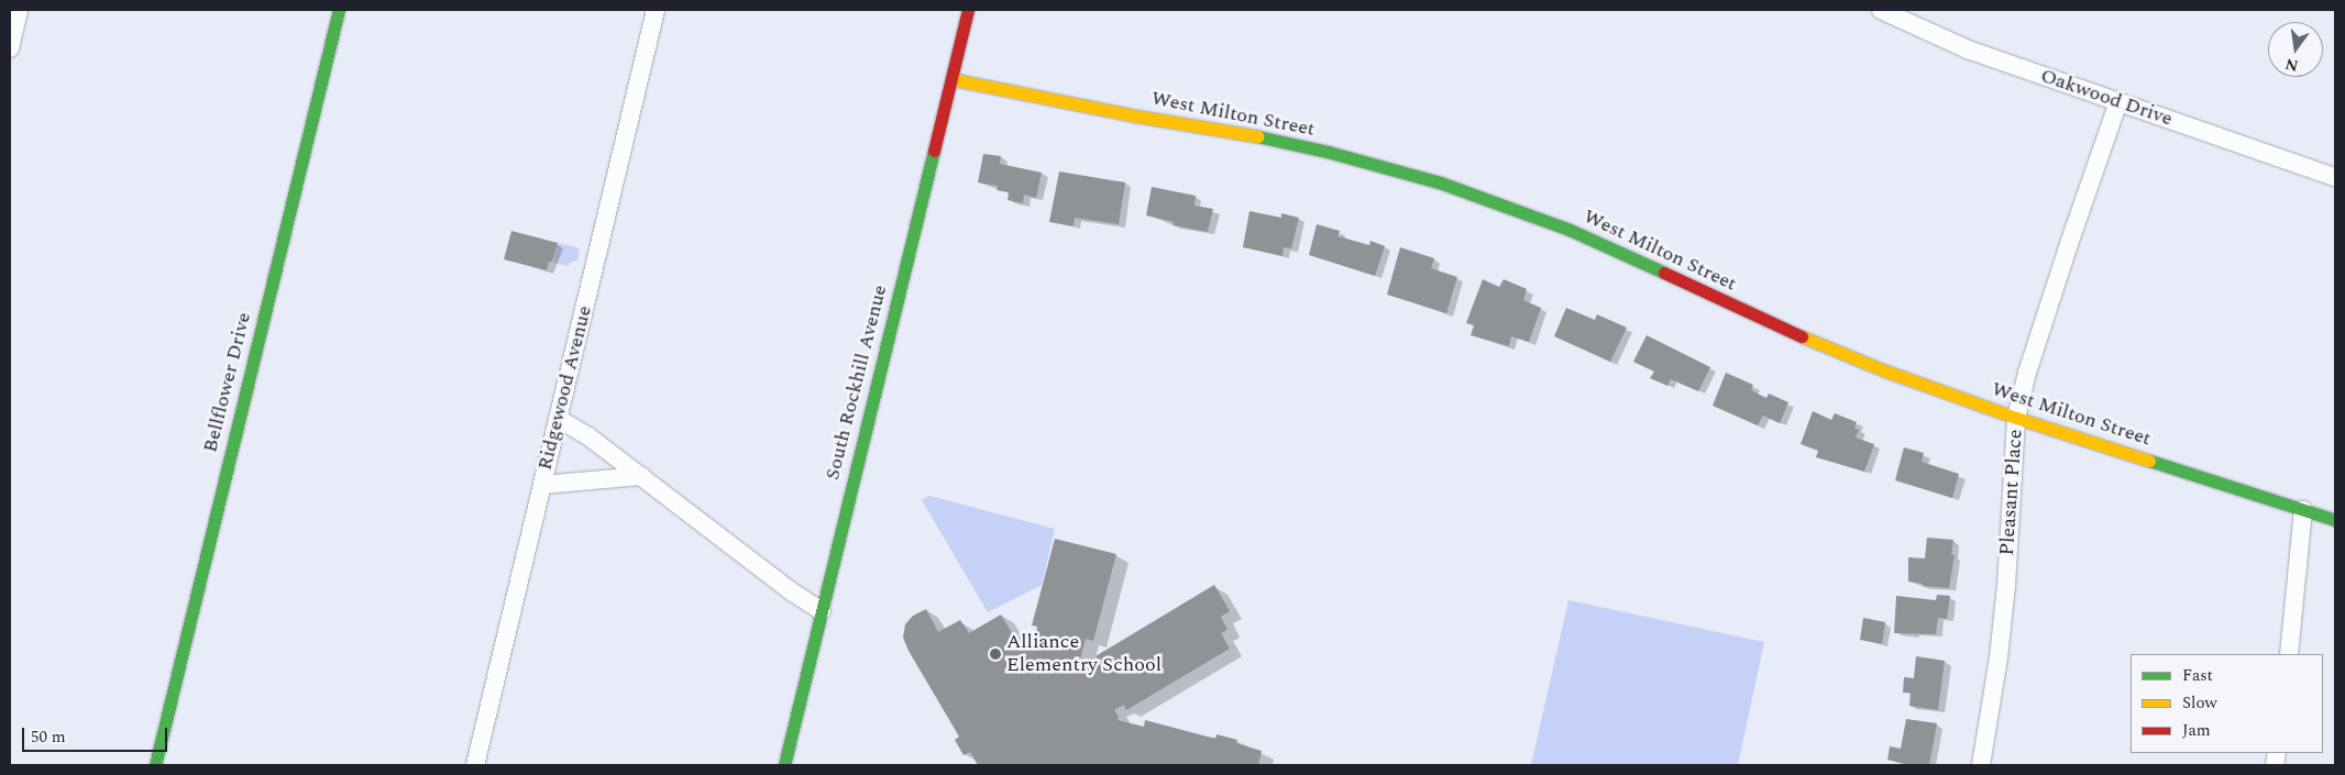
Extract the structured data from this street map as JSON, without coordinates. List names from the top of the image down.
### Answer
{
  "streets": {
    "street": [
      "Oakwood Drive",
      "West Milton Street",
      "Bellflower Drive",
      "South Rockhill Avenue",
      "Ridgewood Avenue",
      "Pleasant Place"
    ]
  },
  "crossings": [
    ["Oakwood Drive", "Pleasant Place"],
    ["West Milton Street", "South Rockhill Avenue"],
    ["West Milton Street", "Pleasant Place"]
  ],
  "places": ["Alliance Elementry School"],
  "legend": ["Fast", "Slow", "Jam"],
  "scale_bar": "50 m",
  "north": "bottom"
}
